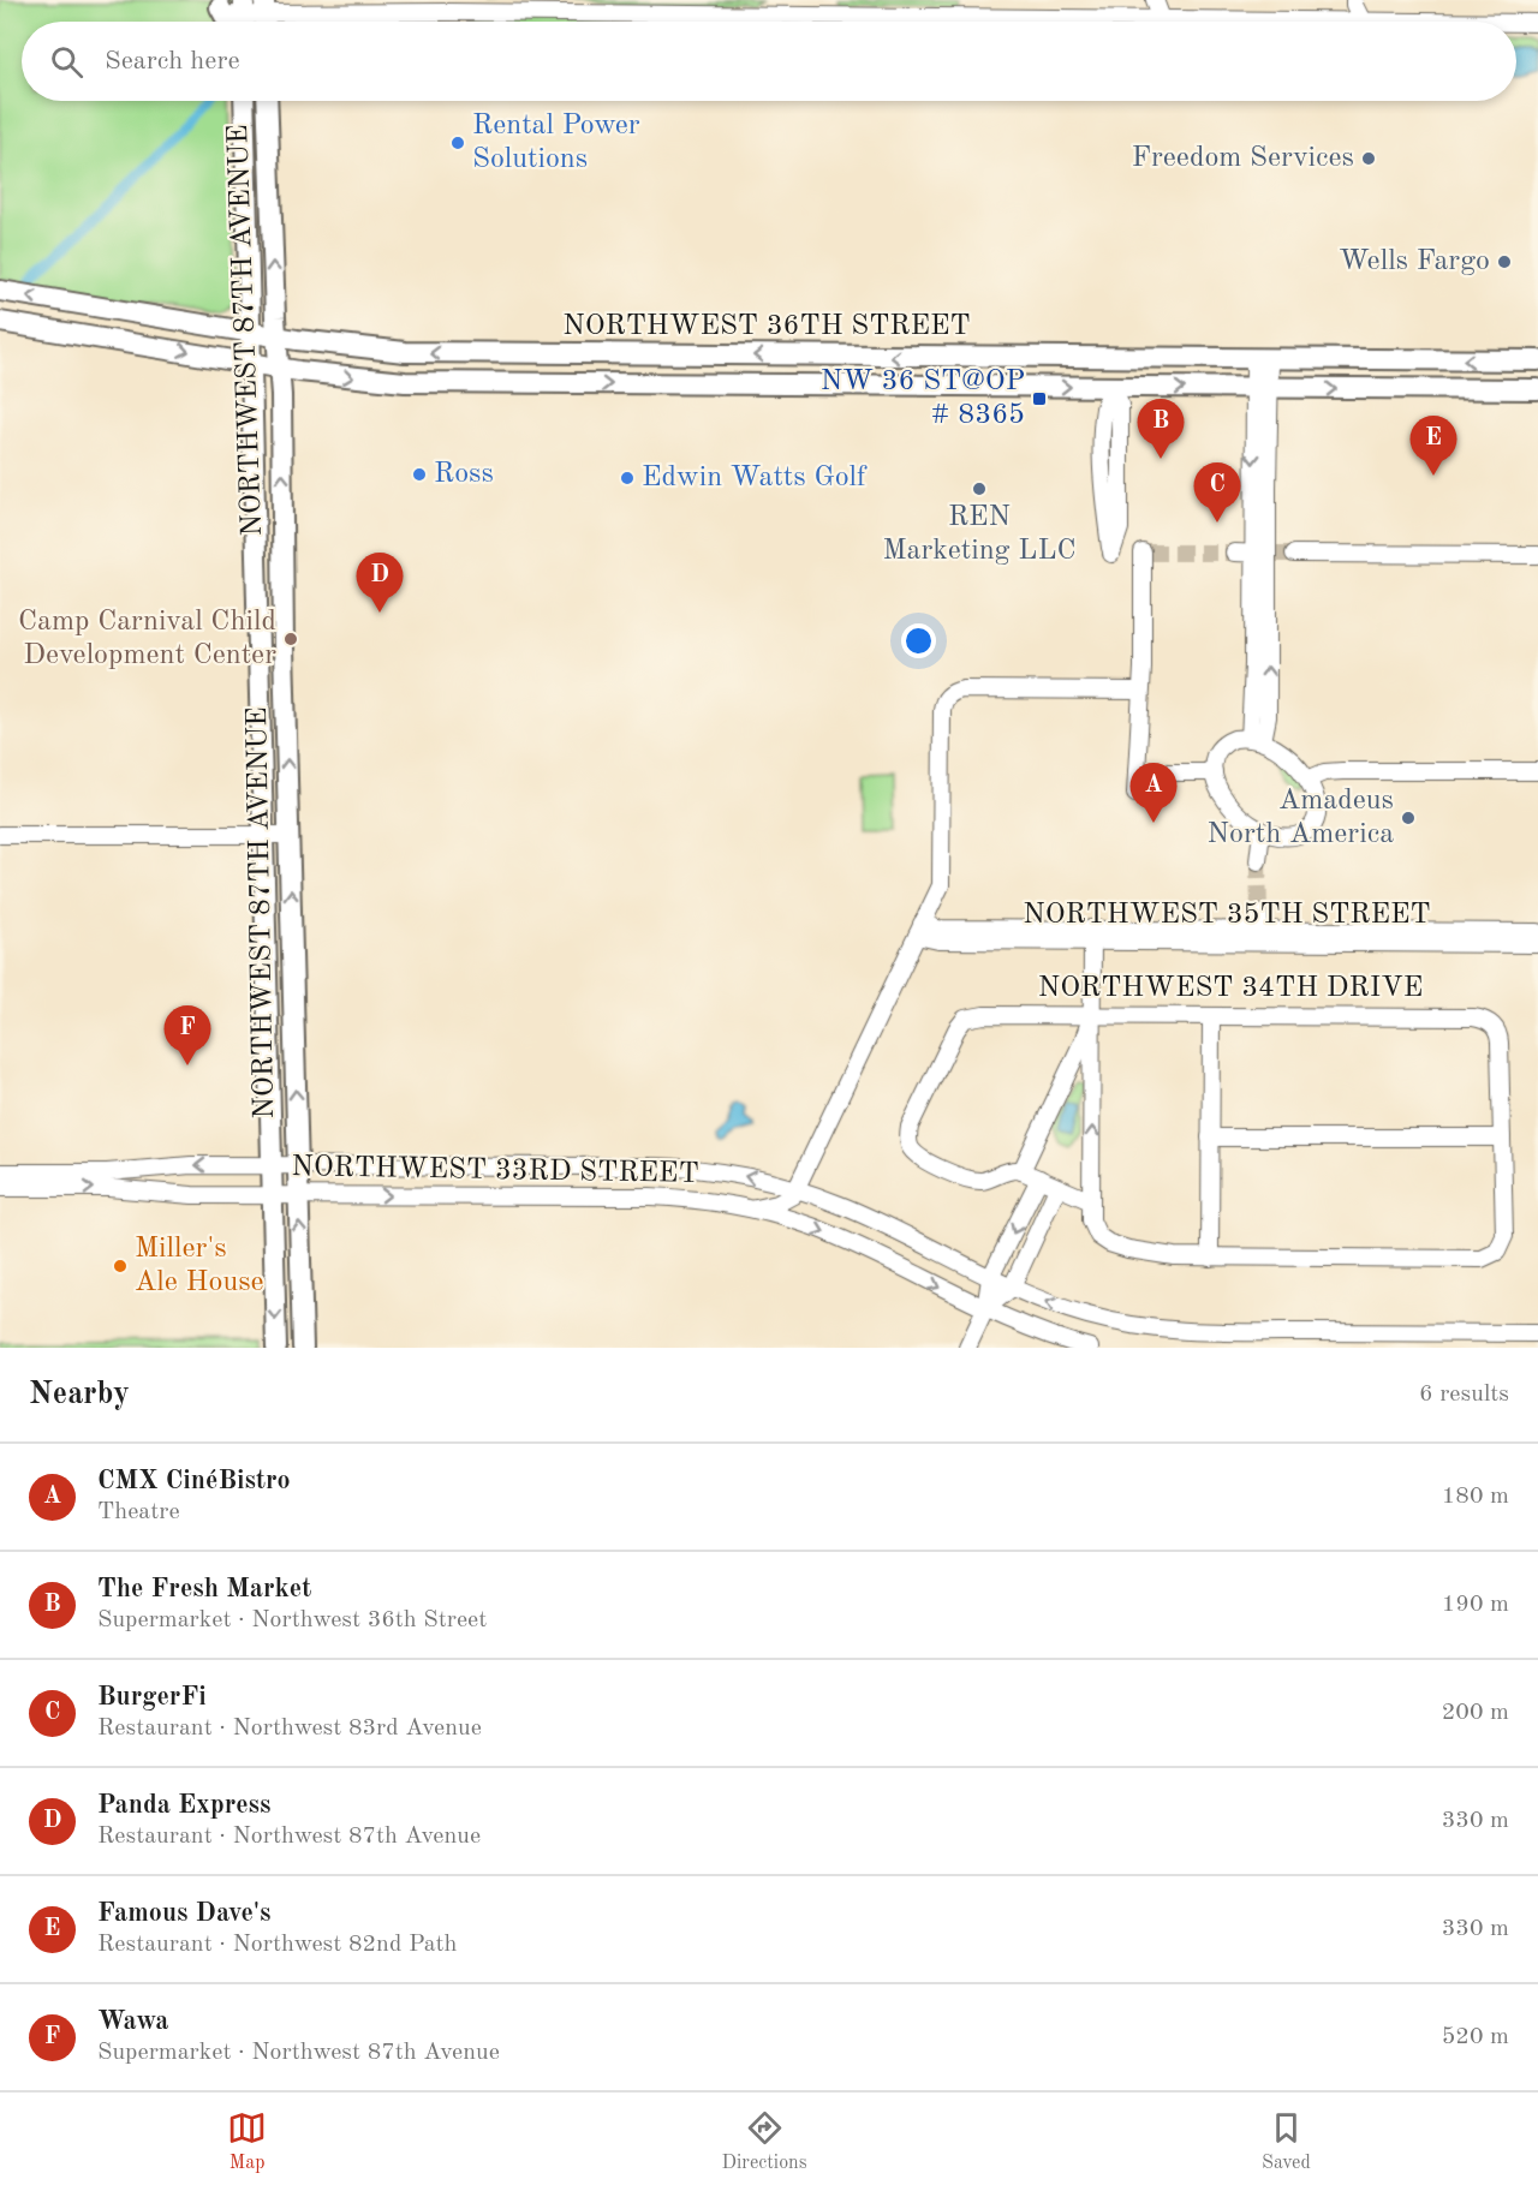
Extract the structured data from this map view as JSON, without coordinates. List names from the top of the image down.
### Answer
{
  "streets": {
    "main road": ["NORTHWEST 36TH STREET", "NORTHWEST 87TH AVENUE"],
    "street": ["NORTHWEST 35TH STREET", "NORTHWEST 34TH DRIVE", "NORTHWEST 33RD STREET"]
  },
  "crossings": [
    ["NORTHWEST 36TH STREET", "NORTHWEST 87TH AVENUE"],
    ["NORTHWEST 87TH AVENUE", "NORTHWEST 33RD STREET"]
  ],
  "places": {
    "other": [
      "Rental Power Solutions",
      "Freedom Services",
      "Wells Fargo",
      "Ross",
      "Edwin Watts Golf",
      "REN Marketing LLC",
      "Camp Carnival Child Development Center",
      "Amadeus North America",
      "Miller's Ale House"
    ],
    "transit": ["NW 36 ST@OP # 8365"]
  },
  "page": {
    "search": "Search here",
    "pins": [
      "B",
      "E",
      "C",
      "D",
      "A",
      "F"
    ],
    "heading": ["Nearby", "6 results"],
    "list": [
      {
        "mark": "A",
        "name": "CMX CinéBistro",
        "note": "Theatre",
        "value": "180 m"
      },
      {
        "mark": "B",
        "name": "The Fresh Market",
        "note": "Supermarket · Northwest 36th Street",
        "value": "190 m"
      },
      {
        "mark": "C",
        "name": "BurgerFi",
        "note": "Restaurant · Northwest 83rd Avenue",
        "value": "200 m"
      },
      {
        "mark": "D",
        "name": "Panda Express",
        "note": "Restaurant · Northwest 87th Avenue",
        "value": "330 m"
      },
      {
        "mark": "E",
        "name": "Famous Dave's",
        "note": "Restaurant · Northwest 82nd Path",
        "value": "330 m"
      },
      {
        "mark": "F",
        "name": "Wawa",
        "note": "Supermarket · Northwest 87th Avenue",
        "value": "520 m"
      }
    ],
    "nav": ["Map", "Directions", "Saved"]
  }
}
